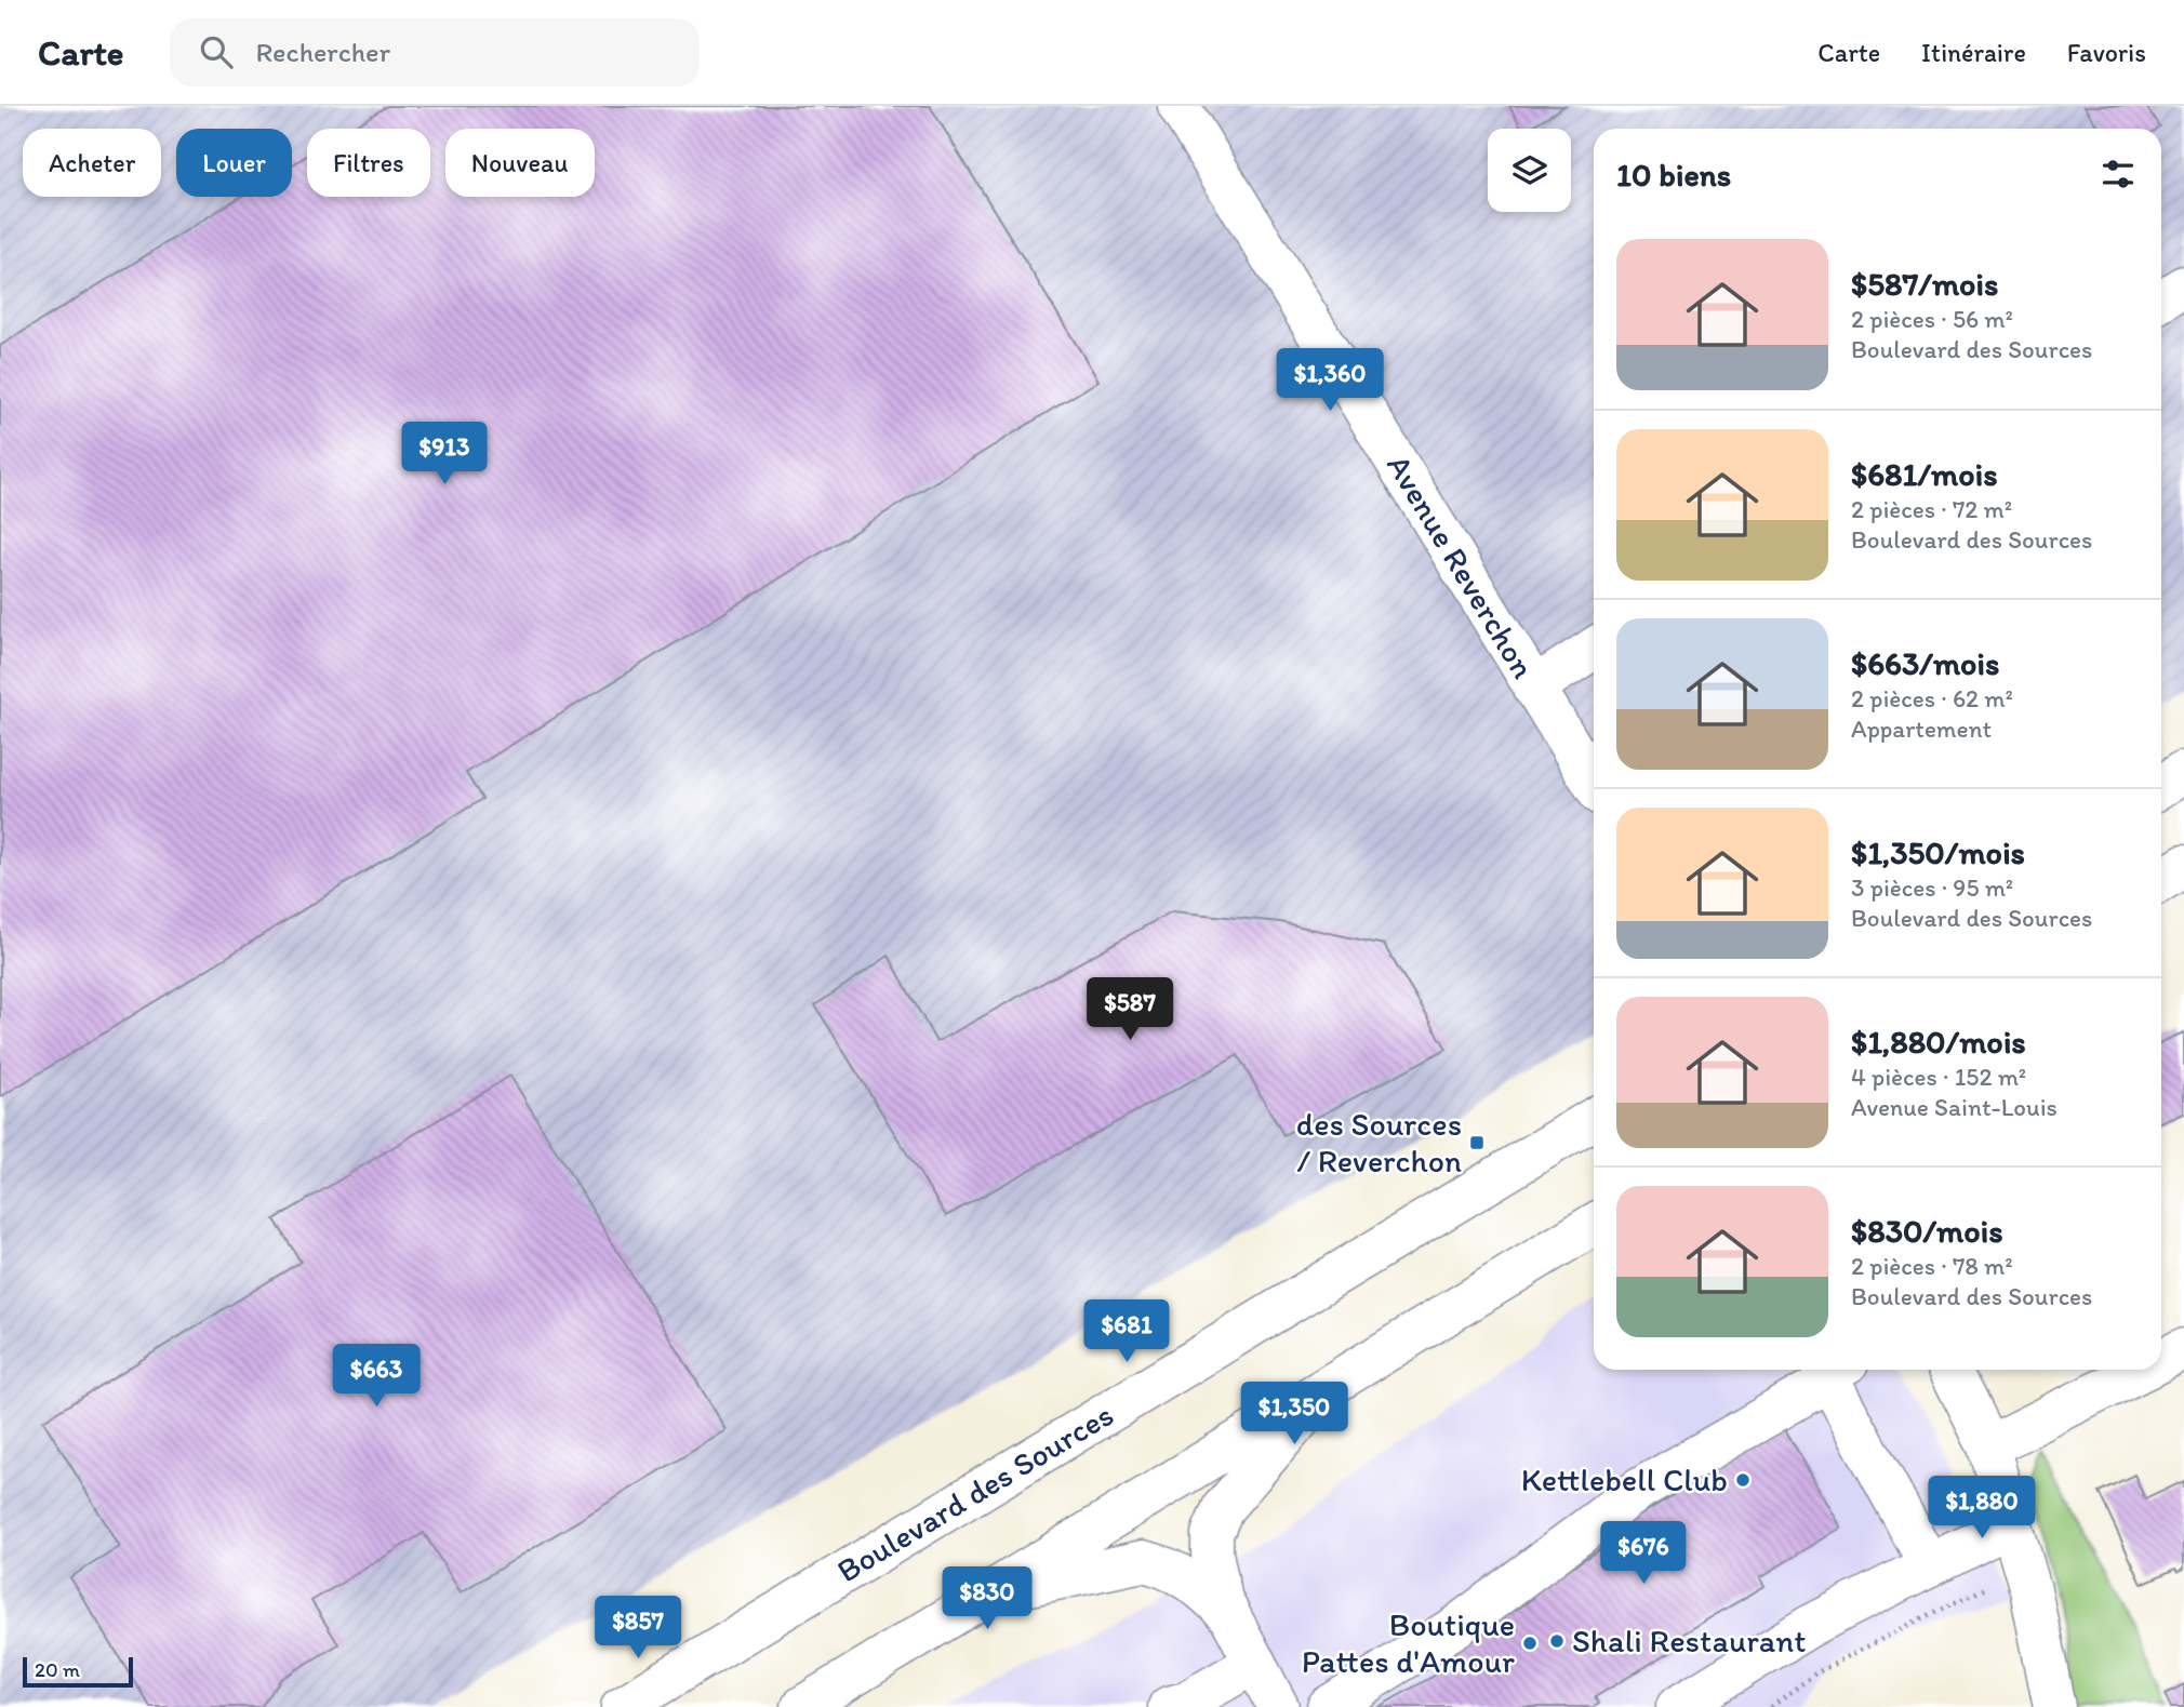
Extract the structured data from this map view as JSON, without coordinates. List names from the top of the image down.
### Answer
{
  "streets": {
    "main road": ["Avenue Reverchon", "Boulevard des Sources"]
  },
  "places": {
    "transit": ["des Sources / Reverchon"],
    "other": ["Kettlebell Club", "Shali Restaurant", "Boutique Pattes d'Amour"]
  },
  "scale_bar": "20 m",
  "page": {
    "header": "Carte",
    "search": "Rechercher",
    "nav": ["Carte", "Itinéraire", "Favoris"],
    "chip": [
      "Acheter",
      "Louer",
      "Filtres",
      "Nouveau"
    ],
    "heading": "10 biens",
    "list": [
      {
        "name": "$587/mois",
        "note": "2 pièces · 56 m² · Boulevard des Sources"
      },
      {
        "name": "$681/mois",
        "note": "2 pièces · 72 m² · Boulevard des Sources"
      },
      {
        "name": "$663/mois",
        "note": "2 pièces · 62 m² · Appartement"
      },
      {
        "name": "$1,350/mois",
        "note": "3 pièces · 95 m² · Boulevard des Sources"
      },
      {
        "name": "$1,880/mois",
        "note": "4 pièces · 152 m² · Avenue Saint-Louis"
      },
      {
        "name": "$830/mois",
        "note": "2 pièces · 78 m² · Boulevard des Sources"
      }
    ],
    "price": [
      "$1,360",
      "$913",
      "$587",
      "$681",
      "$663",
      "$1,350",
      "$1,880",
      "$676",
      "$830",
      "$857"
    ],
    "scale": "20 m"
  }
}
